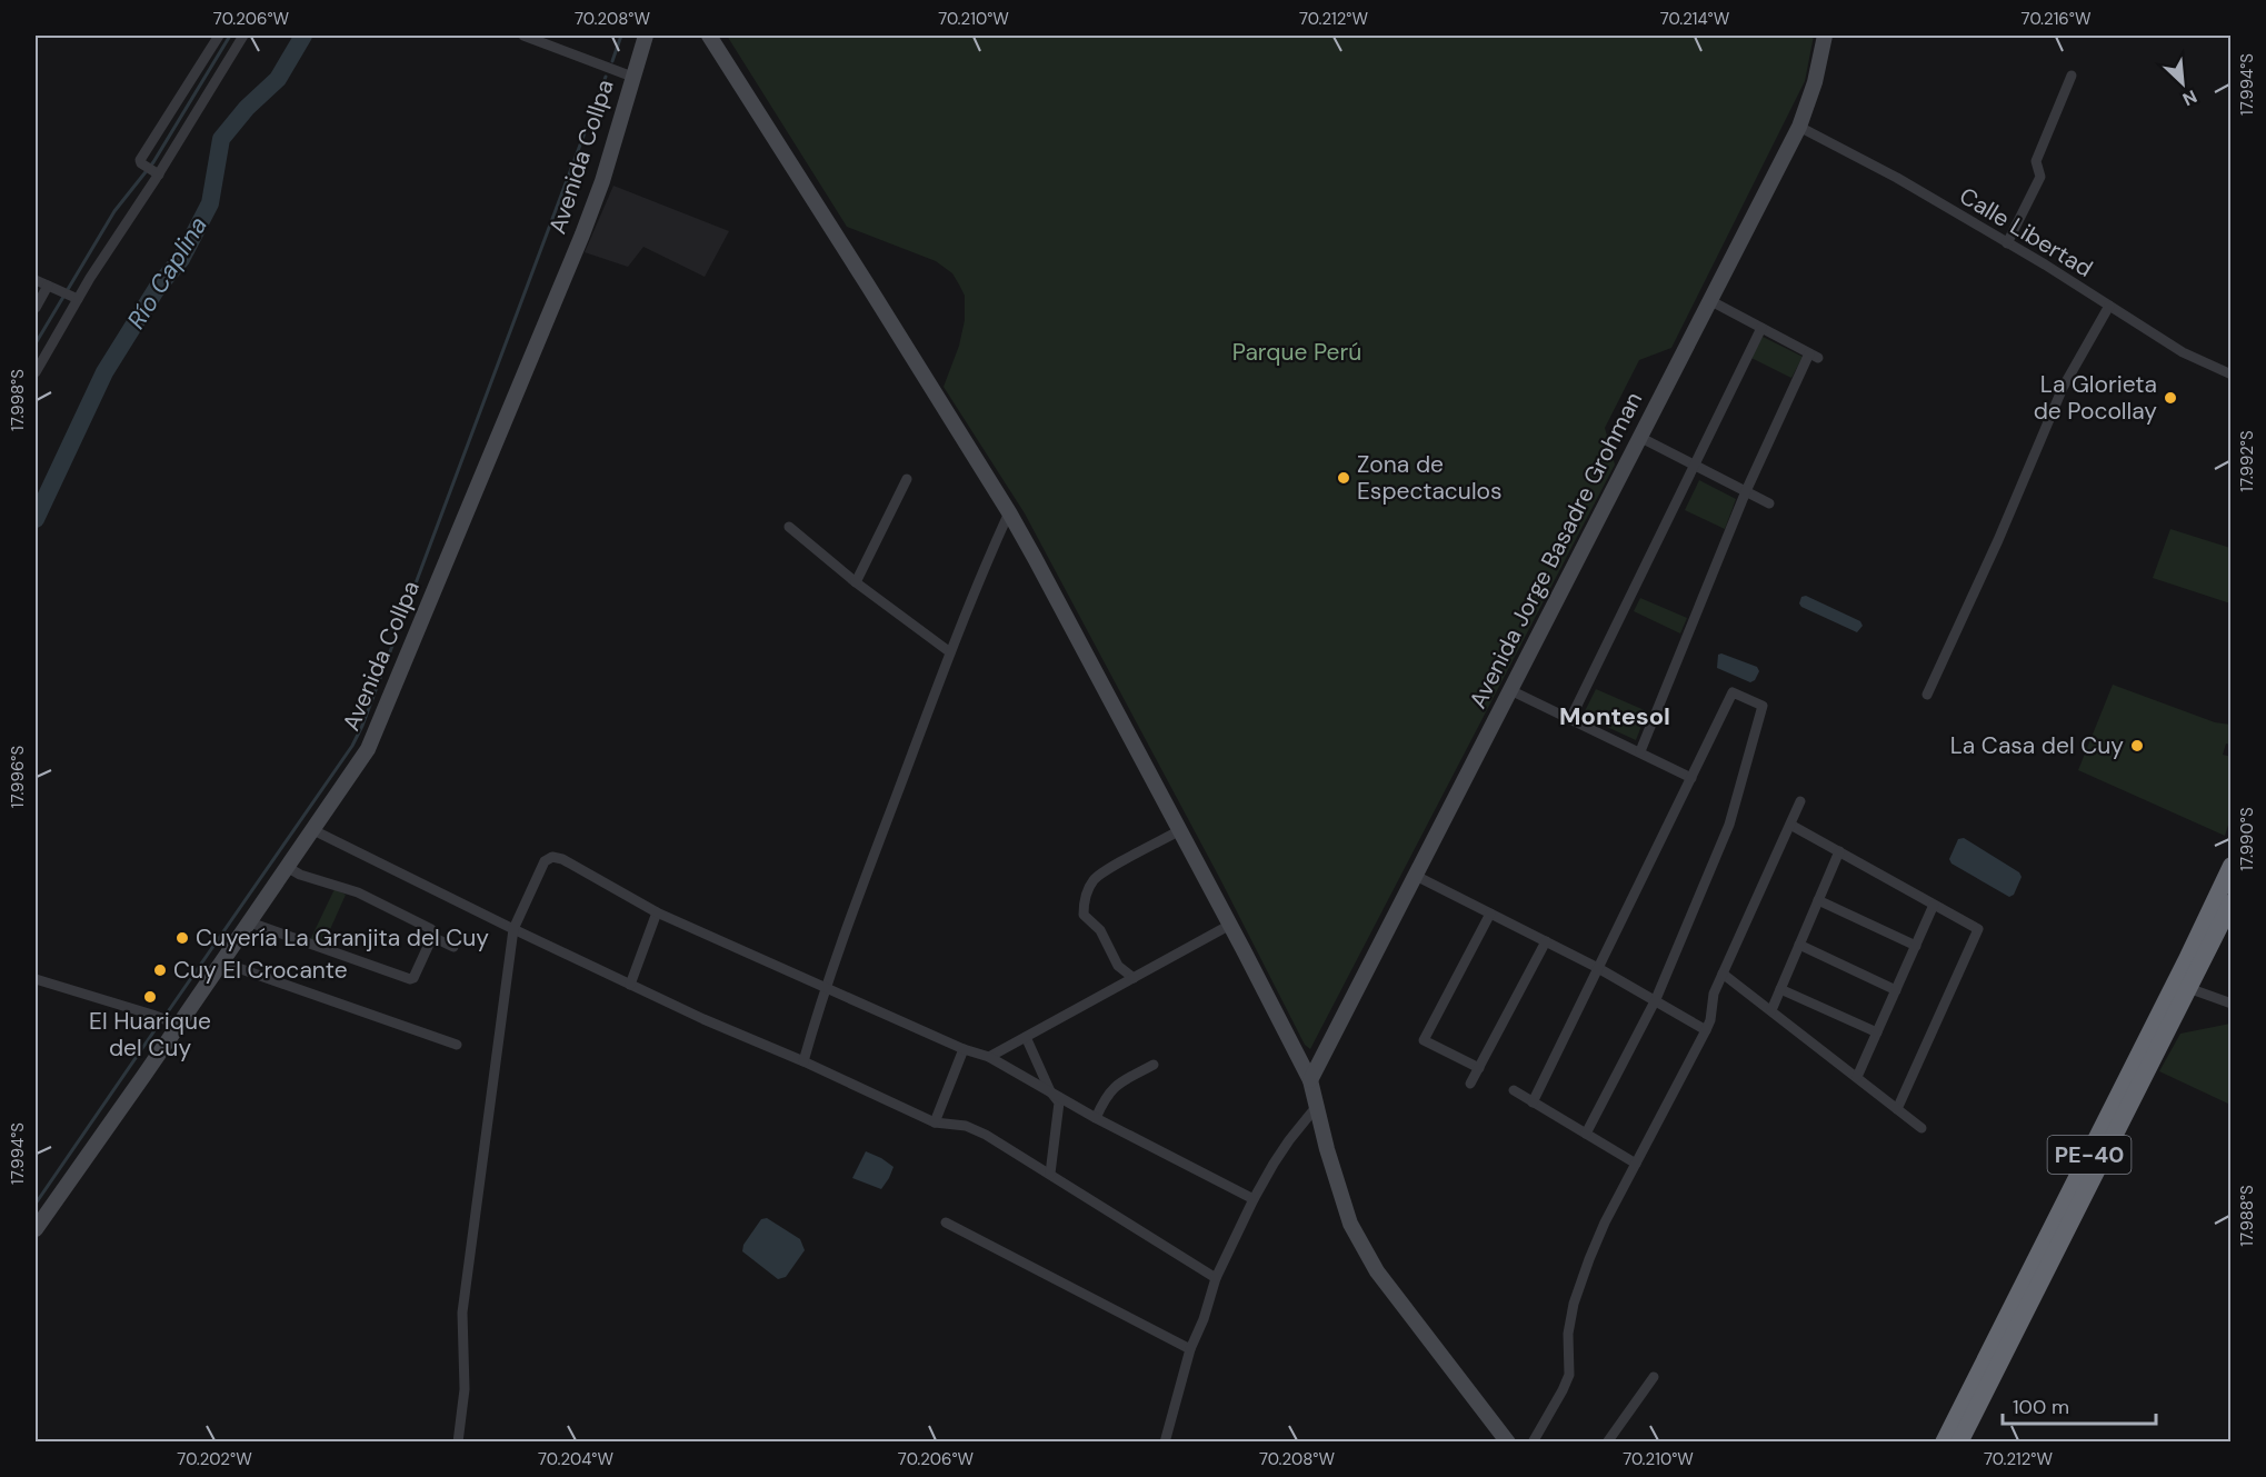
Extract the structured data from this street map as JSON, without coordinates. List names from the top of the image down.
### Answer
{
  "streets": {
    "highway": ["PE-40"],
    "main road": ["Avenida Collpa", "Avenida Jorge Basadre Grohman"],
    "street": ["Calle Libertad"]
  },
  "crossings": [
    ["Calle Libertad", "Avenida Jorge Basadre Grohman"]
  ],
  "districts": ["Montesol"],
  "water": ["Río Caplina"],
  "parks": ["Parque Perú"],
  "places": [
    "La Glorieta de Pocollay",
    "Zona de Espectaculos",
    "La Casa del Cuy",
    "Cuyería La Granjita del Cuy",
    "Cuy El Crocante",
    "El Huarique del Cuy"
  ],
  "scale_bar": "100 m",
  "north": "bottom right",
  "coordinates": [
    "70.206°W",
    "70.208°W",
    "70.210°W",
    "70.212°W",
    "70.214°W",
    "70.216°W",
    "17.994°S",
    "17.998°S",
    "17.992°S",
    "17.996°S",
    "17.990°S",
    "17.988°S",
    "70.202°W",
    "70.204°W"
  ]
}
